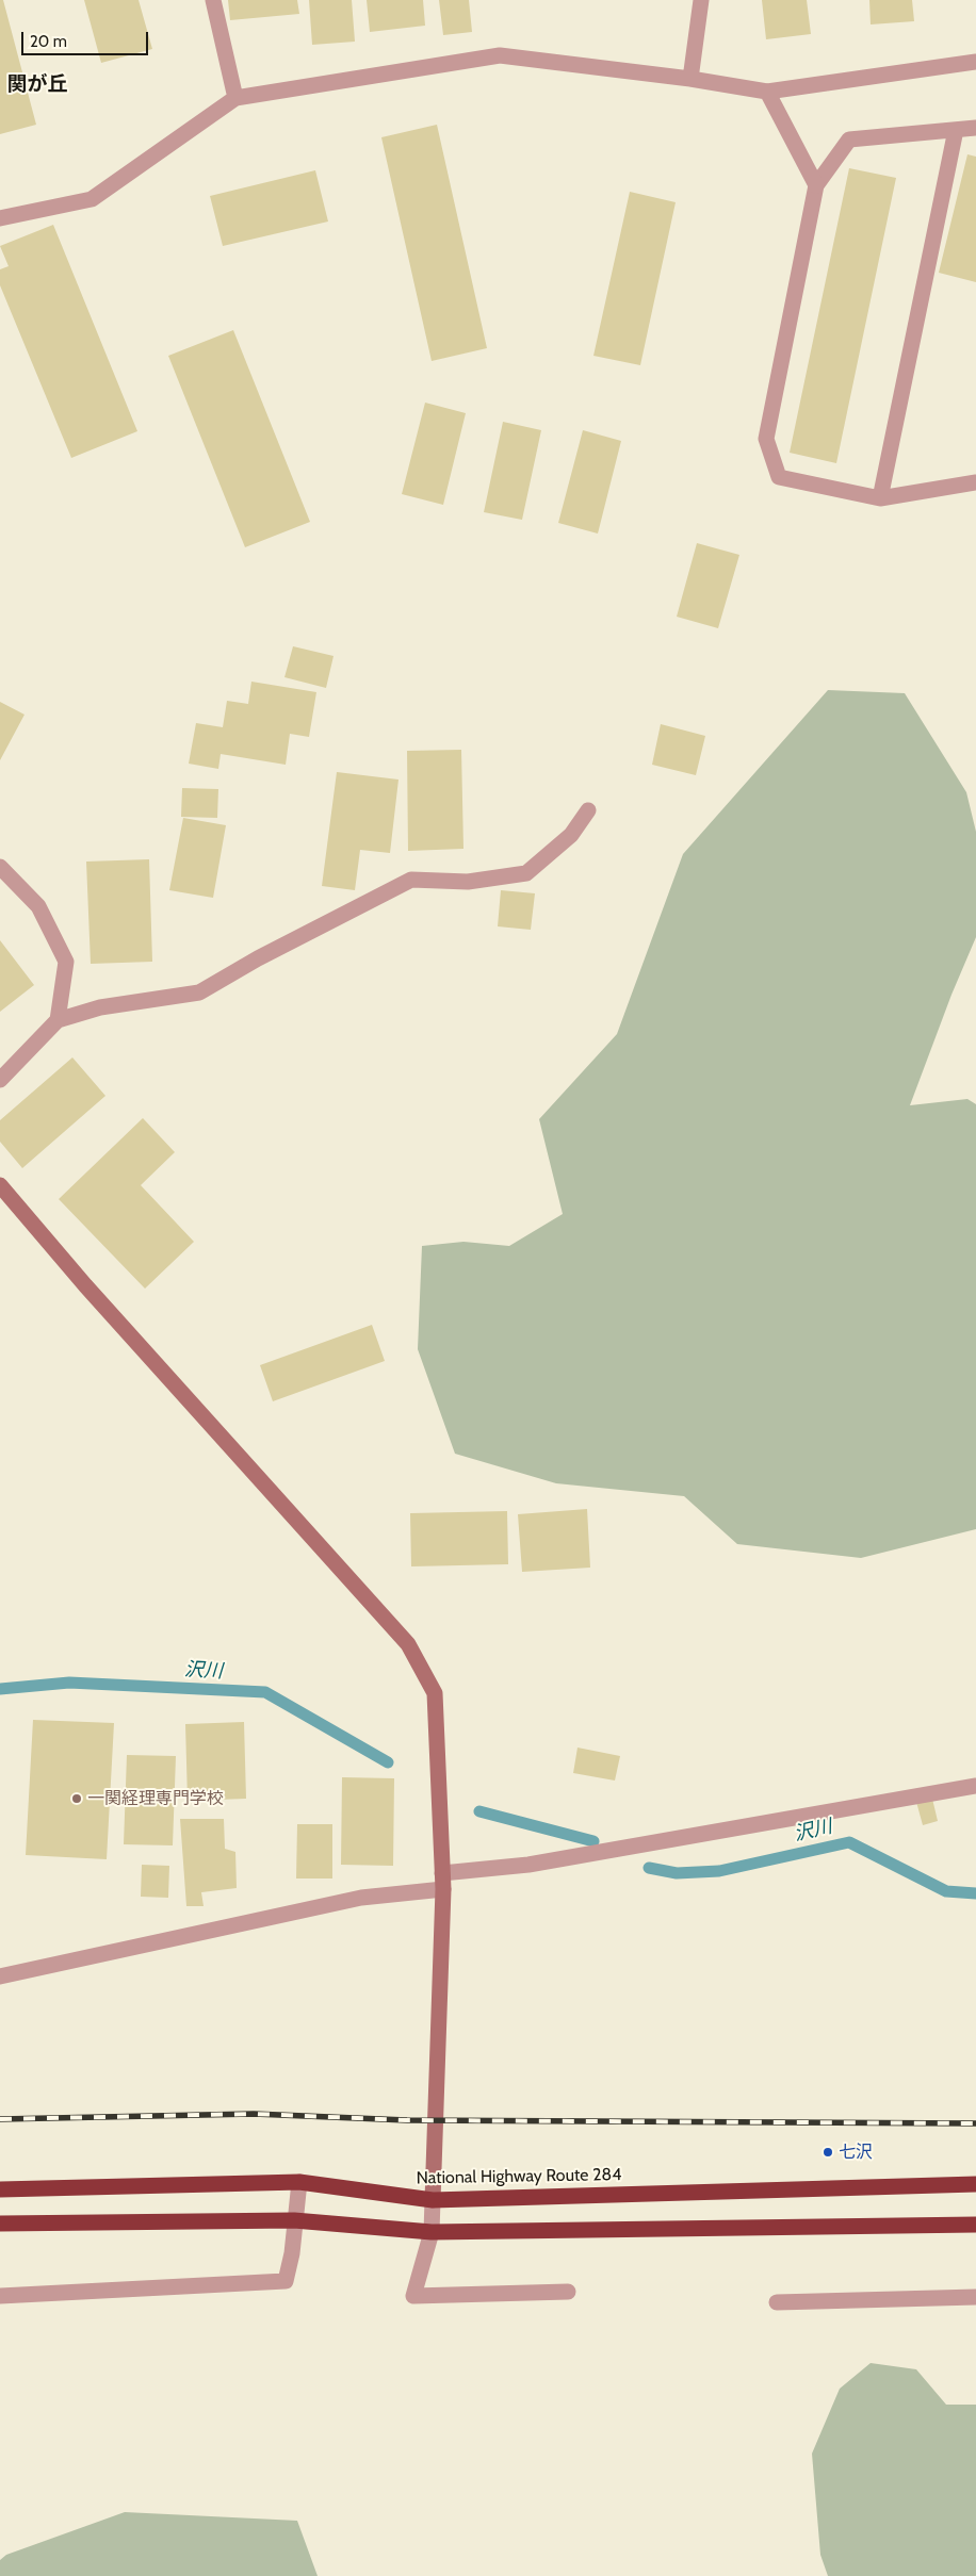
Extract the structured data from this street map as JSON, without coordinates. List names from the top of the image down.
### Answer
{
  "streets": {
    "highway": ["National Highway Route 284"]
  },
  "districts": ["関が丘"],
  "water": ["沢川"],
  "places": ["一関経理専門学校", "七沢"],
  "scale_bar": "20 m"
}
